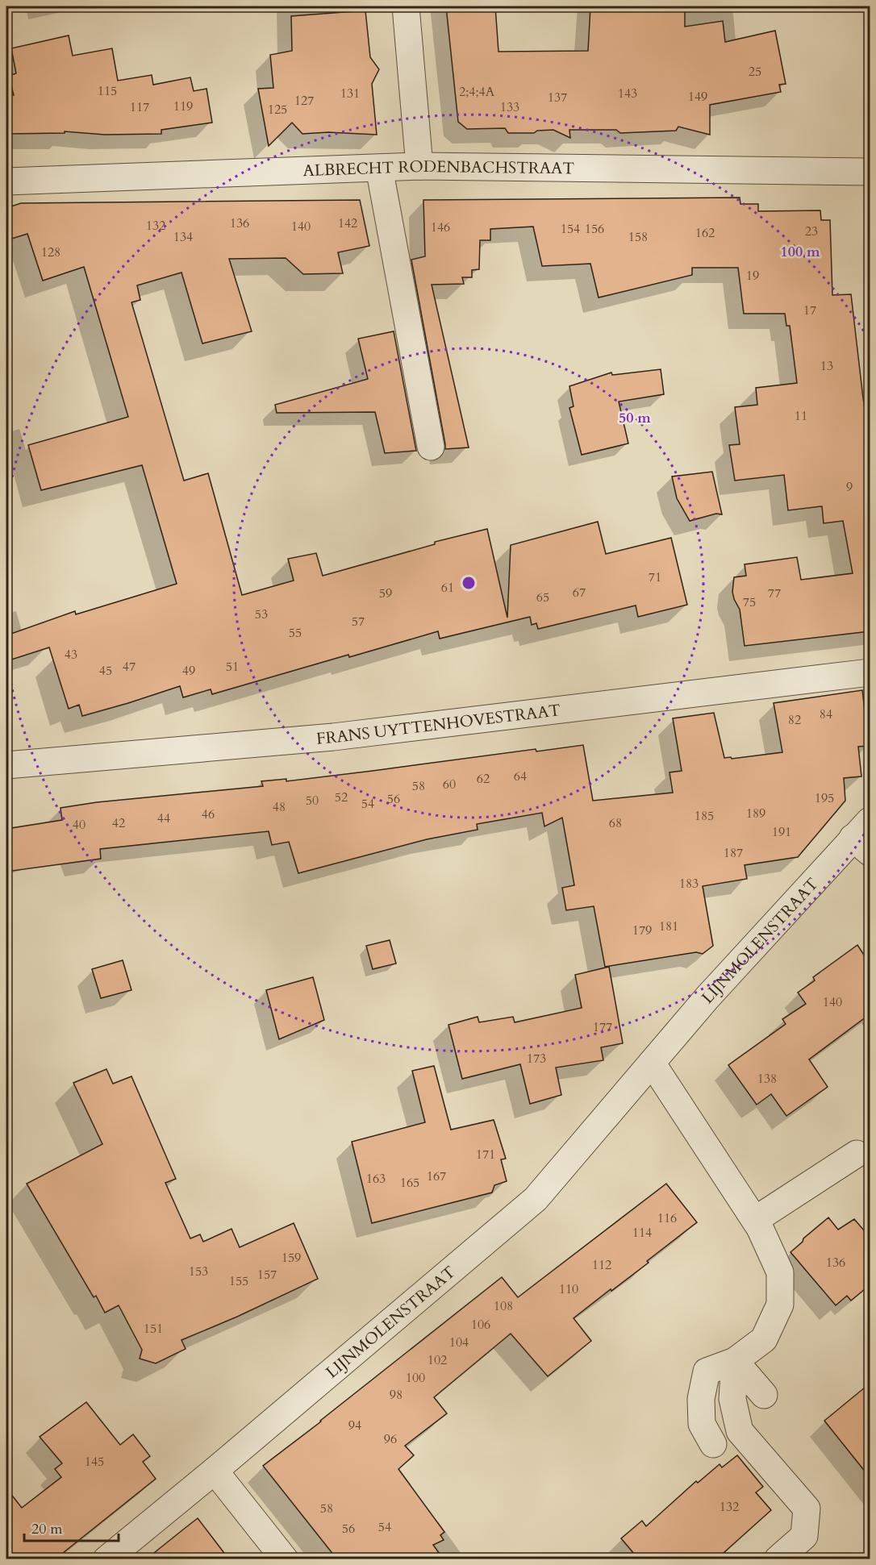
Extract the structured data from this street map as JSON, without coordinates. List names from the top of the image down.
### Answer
{
  "streets": {
    "street": ["ALBRECHT RODENBACHSTRAAT", "FRANS UYTTENHOVESTRAAT", "LIJNMOLENSTRAAT"]
  },
  "house_numbers": [
    "25",
    "115",
    "2;4;4A",
    "131",
    "143",
    "149",
    "137",
    "127",
    "119",
    "117",
    "133",
    "125",
    "136",
    "142",
    "132",
    "140",
    "146",
    "154",
    "156",
    "23",
    "162",
    "134",
    "158",
    "128",
    "19",
    "17",
    "13",
    "11",
    "9",
    "71",
    "61",
    "67",
    "59",
    "77",
    "65",
    "75",
    "53",
    "57",
    "55",
    "43",
    "47",
    "51",
    "45",
    "49",
    "84",
    "82",
    "64",
    "62",
    "60",
    "58",
    "52",
    "195",
    "56",
    "50",
    "54",
    "48",
    "189",
    "46",
    "185",
    "44",
    "42",
    "68",
    "40",
    "191",
    "187",
    "183",
    "181",
    "179",
    "140",
    "177",
    "173",
    "138",
    "171",
    "167",
    "163",
    "165",
    "116",
    "114",
    "159",
    "136",
    "112",
    "153",
    "157",
    "155",
    "110",
    "108",
    "106",
    "151",
    "104",
    "102",
    "100",
    "98",
    "94",
    "96",
    "145",
    "132",
    "58",
    "54",
    "56"
  ],
  "scale_bar": "20 m",
  "rings": ["100 m", "50 m"]
}
